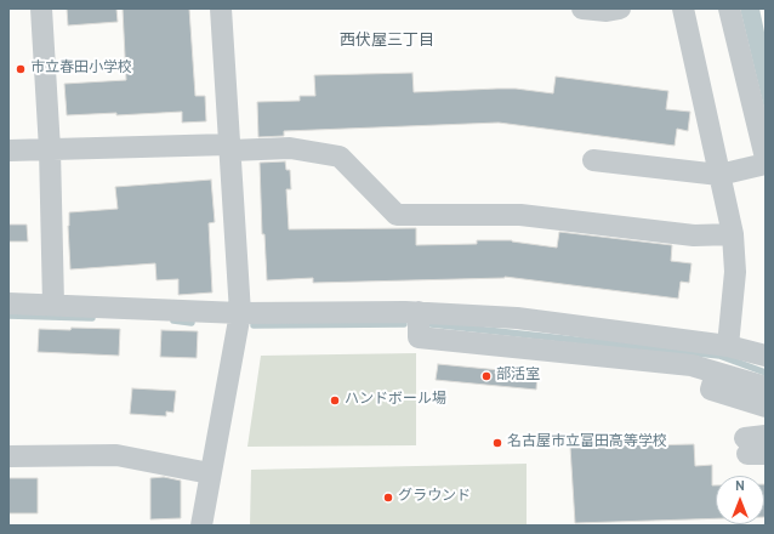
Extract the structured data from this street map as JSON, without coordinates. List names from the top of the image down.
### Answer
{
  "districts": ["西伏屋三丁目"],
  "places": [
    "市立春田小学校",
    "部活室",
    "ハンドボール場",
    "名古屋市立富田高等学校",
    "グラウンド"
  ],
  "north": "top"
}
